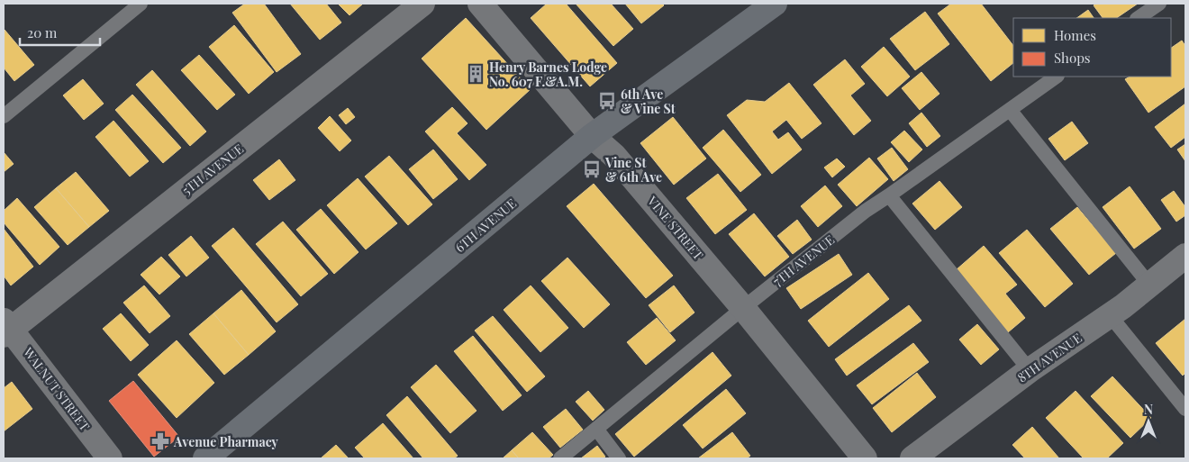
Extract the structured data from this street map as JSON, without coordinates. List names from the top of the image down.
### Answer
{
  "streets": {
    "main road": ["6TH AVENUE"],
    "street": [
      "5TH AVENUE",
      "VINE STREET",
      "8TH AVENUE",
      "WALNUT STREET"
    ],
    "lane": ["7TH AVENUE"]
  },
  "crossings": [
    ["5TH AVENUE", "WALNUT STREET"],
    ["6TH AVENUE", "VINE STREET"],
    ["VINE STREET", "7TH AVENUE"]
  ],
  "places": {
    "building": ["Henry Barnes Lodge No. 607 F.&A.M."],
    "bus stop": ["6th Ave & Vine St", "Vine St & 6th Ave"],
    "pharmacy": ["Avenue Pharmacy"]
  },
  "legend": ["Homes", "Shops"],
  "scale_bar": "20 m",
  "north": "top"
}
